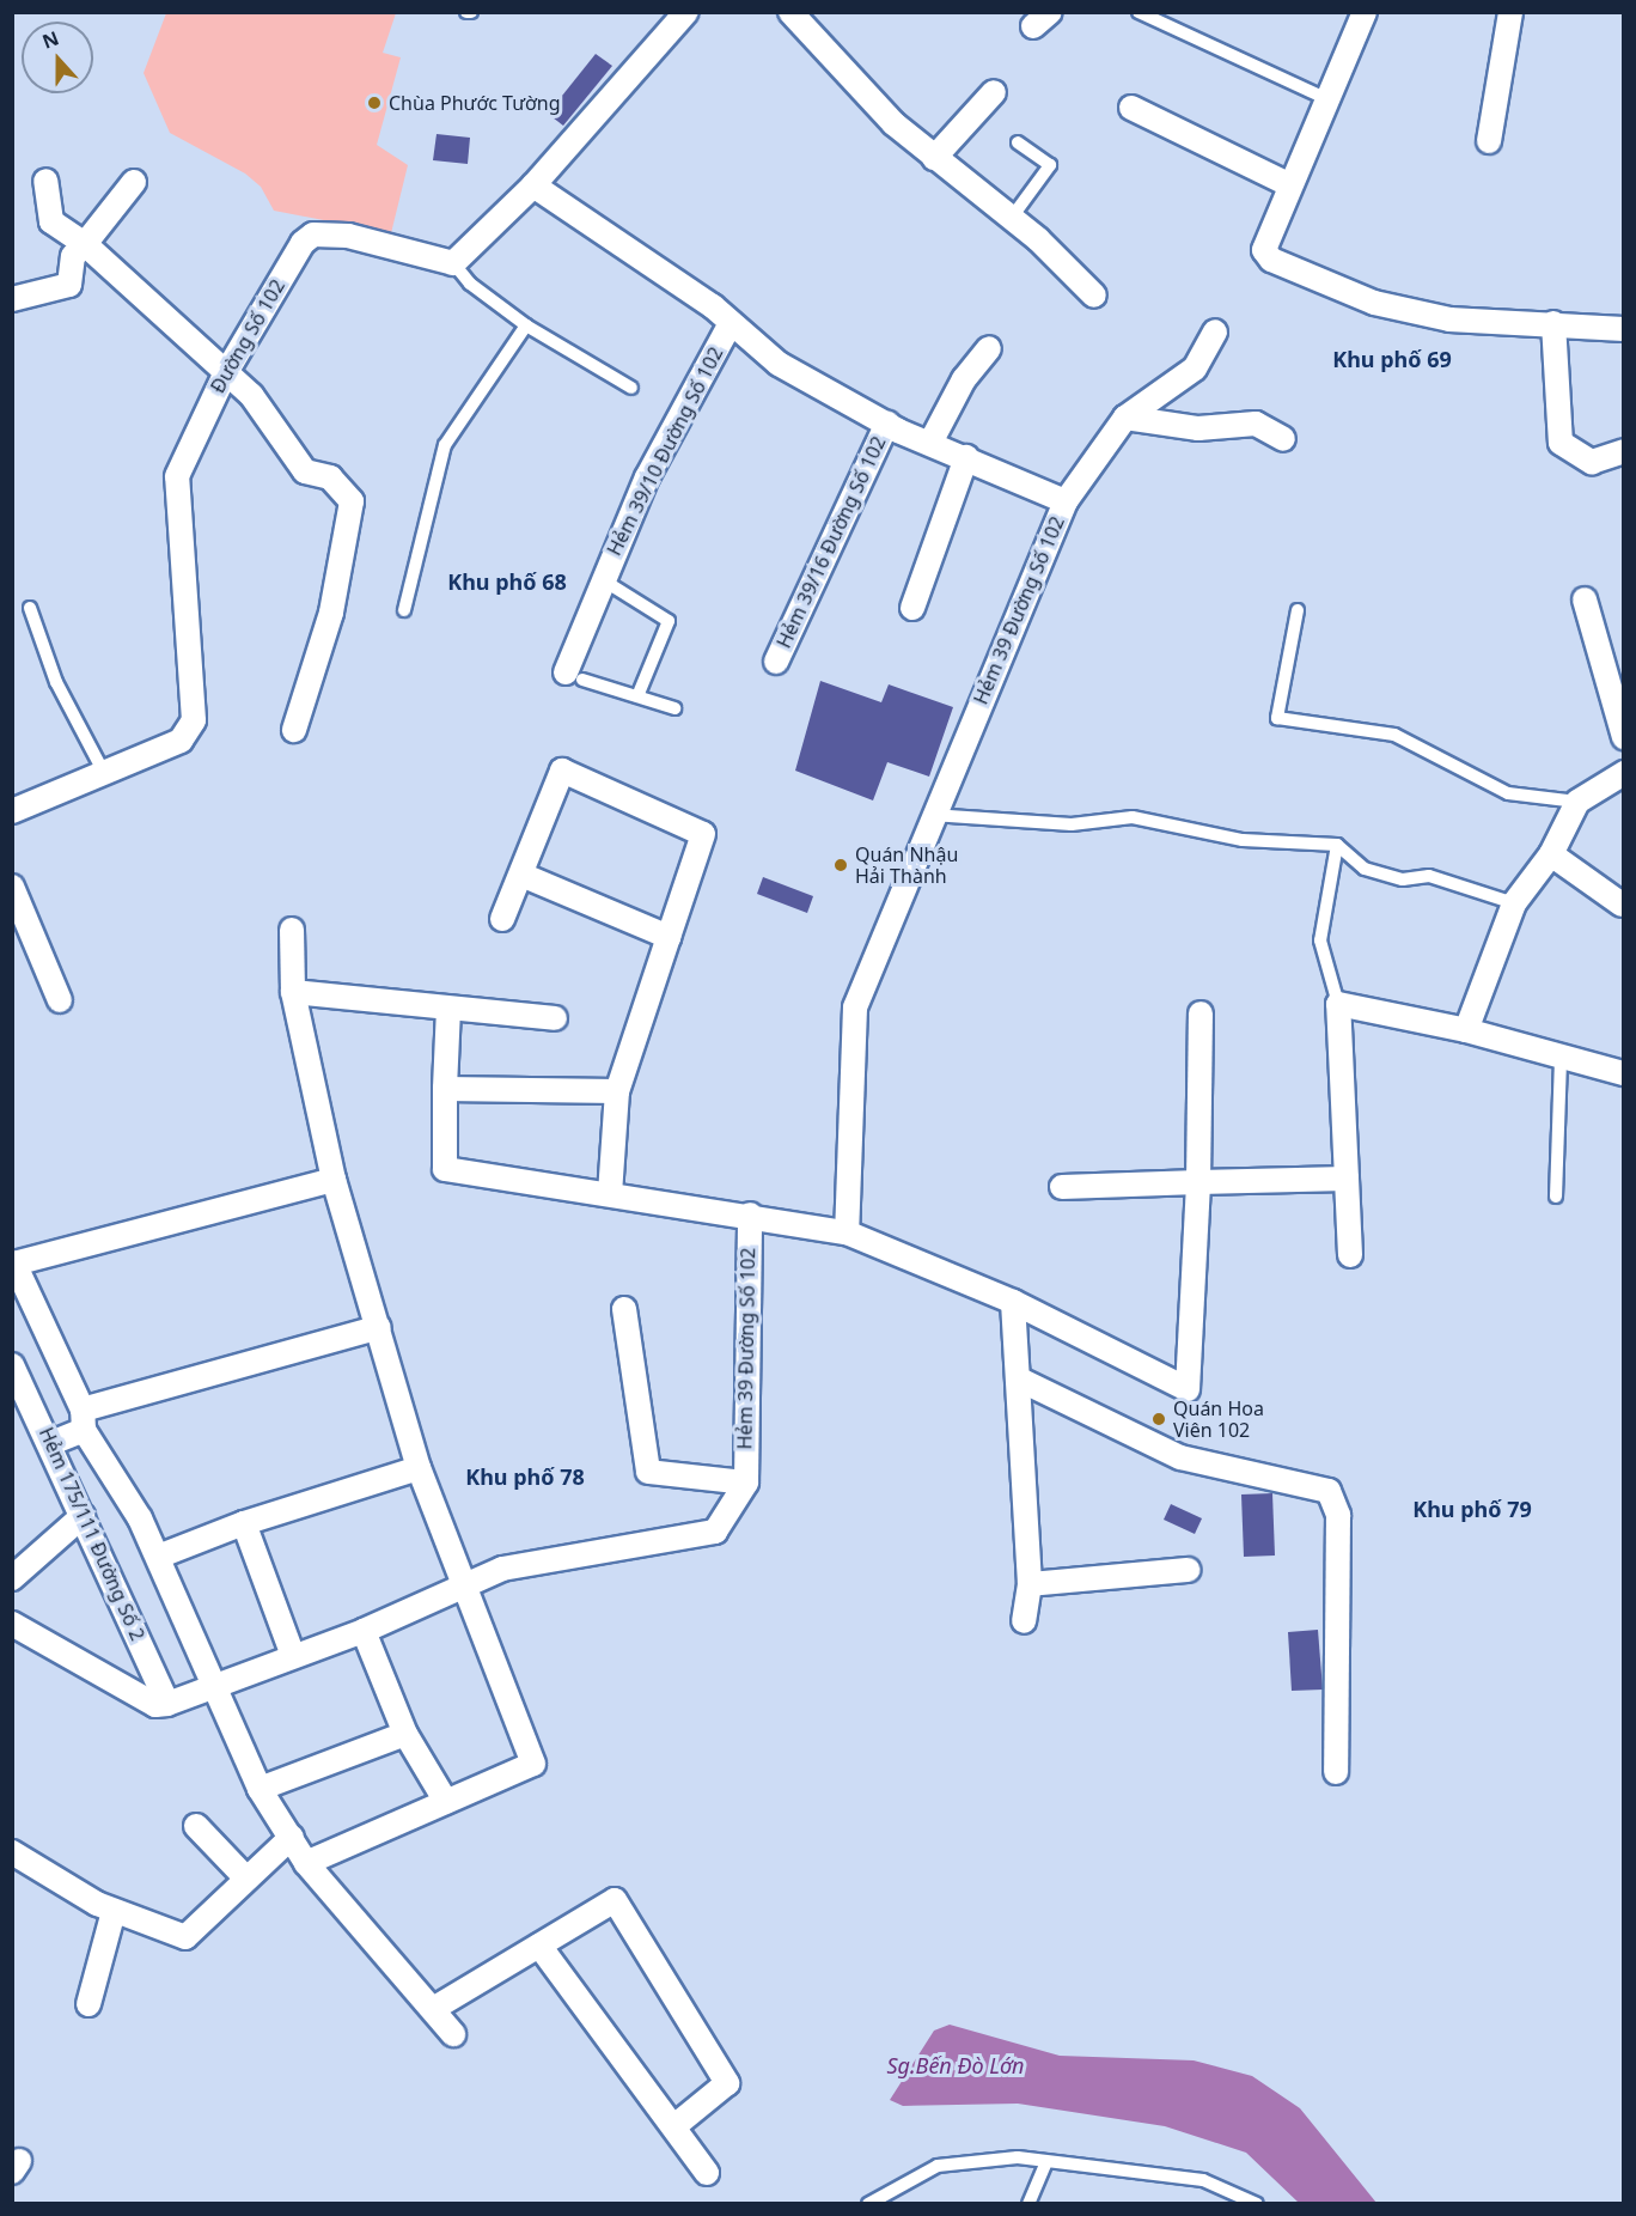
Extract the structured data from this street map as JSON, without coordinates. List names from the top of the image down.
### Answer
{
  "streets": {
    "street": [
      "Đường Số 102",
      "Hẻm 39/10 Đường Số 102",
      "Hẻm 39/16 Đường Số 102",
      "Hẻm 39 Đường Số 102",
      "Hẻm 175/111 Đường Số 2"
    ]
  },
  "crossings": [
    ["Hẻm 39/10 Đường Số 102", "Hẻm 39 Đường Số 102"],
    ["Hẻm 39/16 Đường Số 102", "Hẻm 39 Đường Số 102"]
  ],
  "districts": [
    "Khu phố 69",
    "Khu phố 68",
    "Khu phố 78",
    "Khu phố 79"
  ],
  "water": ["Sg.Bến Đò Lớn"],
  "places": ["Chùa Phước Tường", "Quán Nhậu Hải Thành", "Quán Hoa Viên 102"],
  "north": "top"
}
